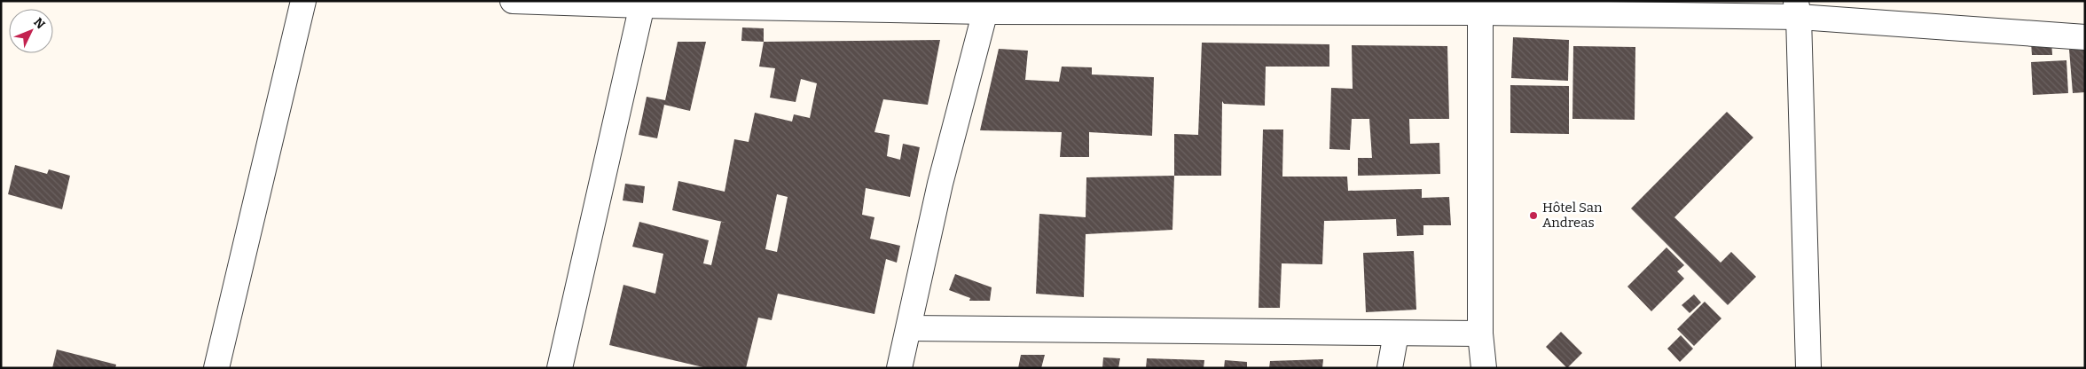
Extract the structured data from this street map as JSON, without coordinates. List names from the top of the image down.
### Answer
{
  "places": ["Hôtel San Andreas"],
  "north": "top right"
}
